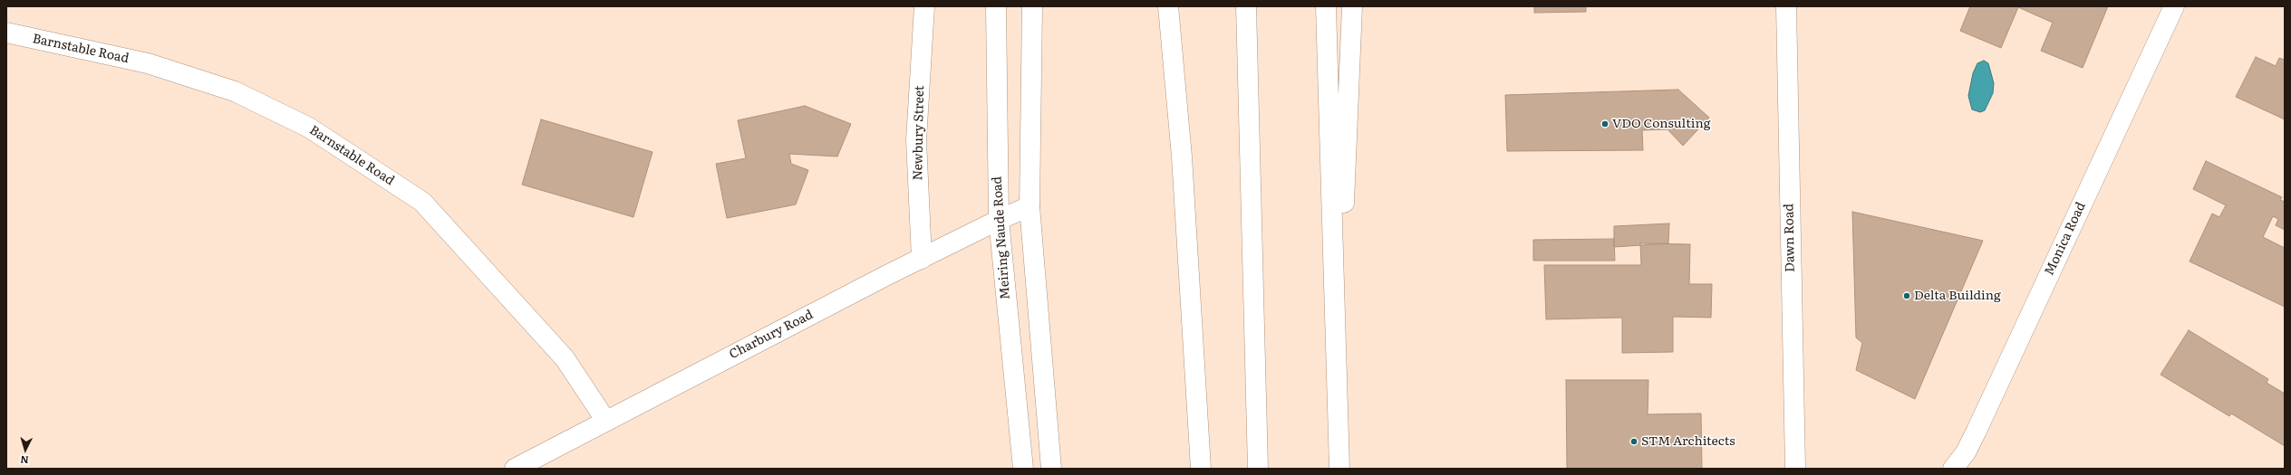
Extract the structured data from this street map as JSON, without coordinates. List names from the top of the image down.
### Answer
{
  "streets": {
    "main road": [
      "Barnstable Road",
      "Newbury Street",
      "Meiring Naude Road",
      "Dawn Road",
      "Monica Road",
      "Charbury Road"
    ]
  },
  "crossings": [
    ["Barnstable Road", "Charbury Road"],
    ["Newbury Street", "Charbury Road"],
    ["Meiring Naude Road", "Charbury Road"]
  ],
  "places": ["VDO Consulting", "Delta Building", "STM Architects"],
  "north": "bottom"
}
